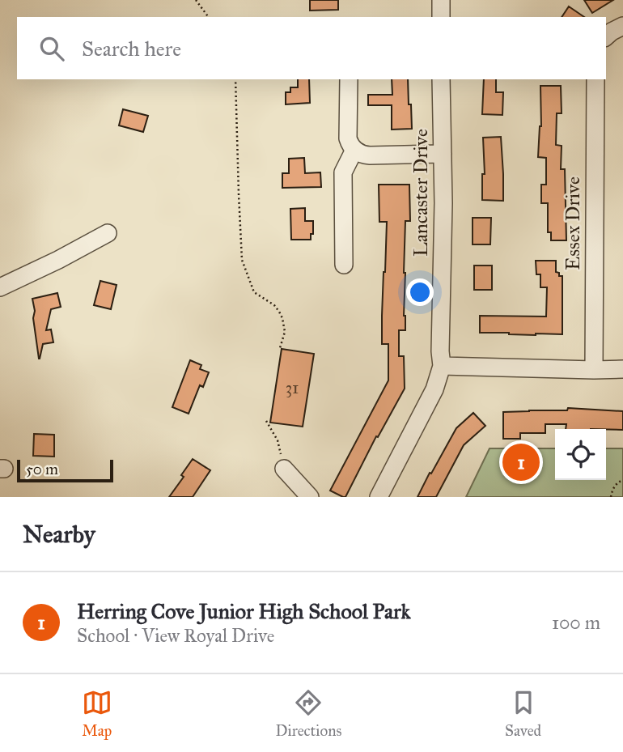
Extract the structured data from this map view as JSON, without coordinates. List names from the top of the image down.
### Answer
{
  "streets": {
    "street": ["Lancaster Drive", "Essex Drive"]
  },
  "house_numbers": ["31"],
  "scale_bar": "50 m",
  "page": {
    "search": "Search here",
    "pins": "1",
    "scale": "50 m",
    "heading": "Nearby",
    "list": [
      {
        "mark": "1",
        "name": "Herring Cove Junior High School Park",
        "note": "School · View Royal Drive",
        "value": "100 m"
      }
    ],
    "nav": ["Map", "Directions", "Saved"]
  }
}
